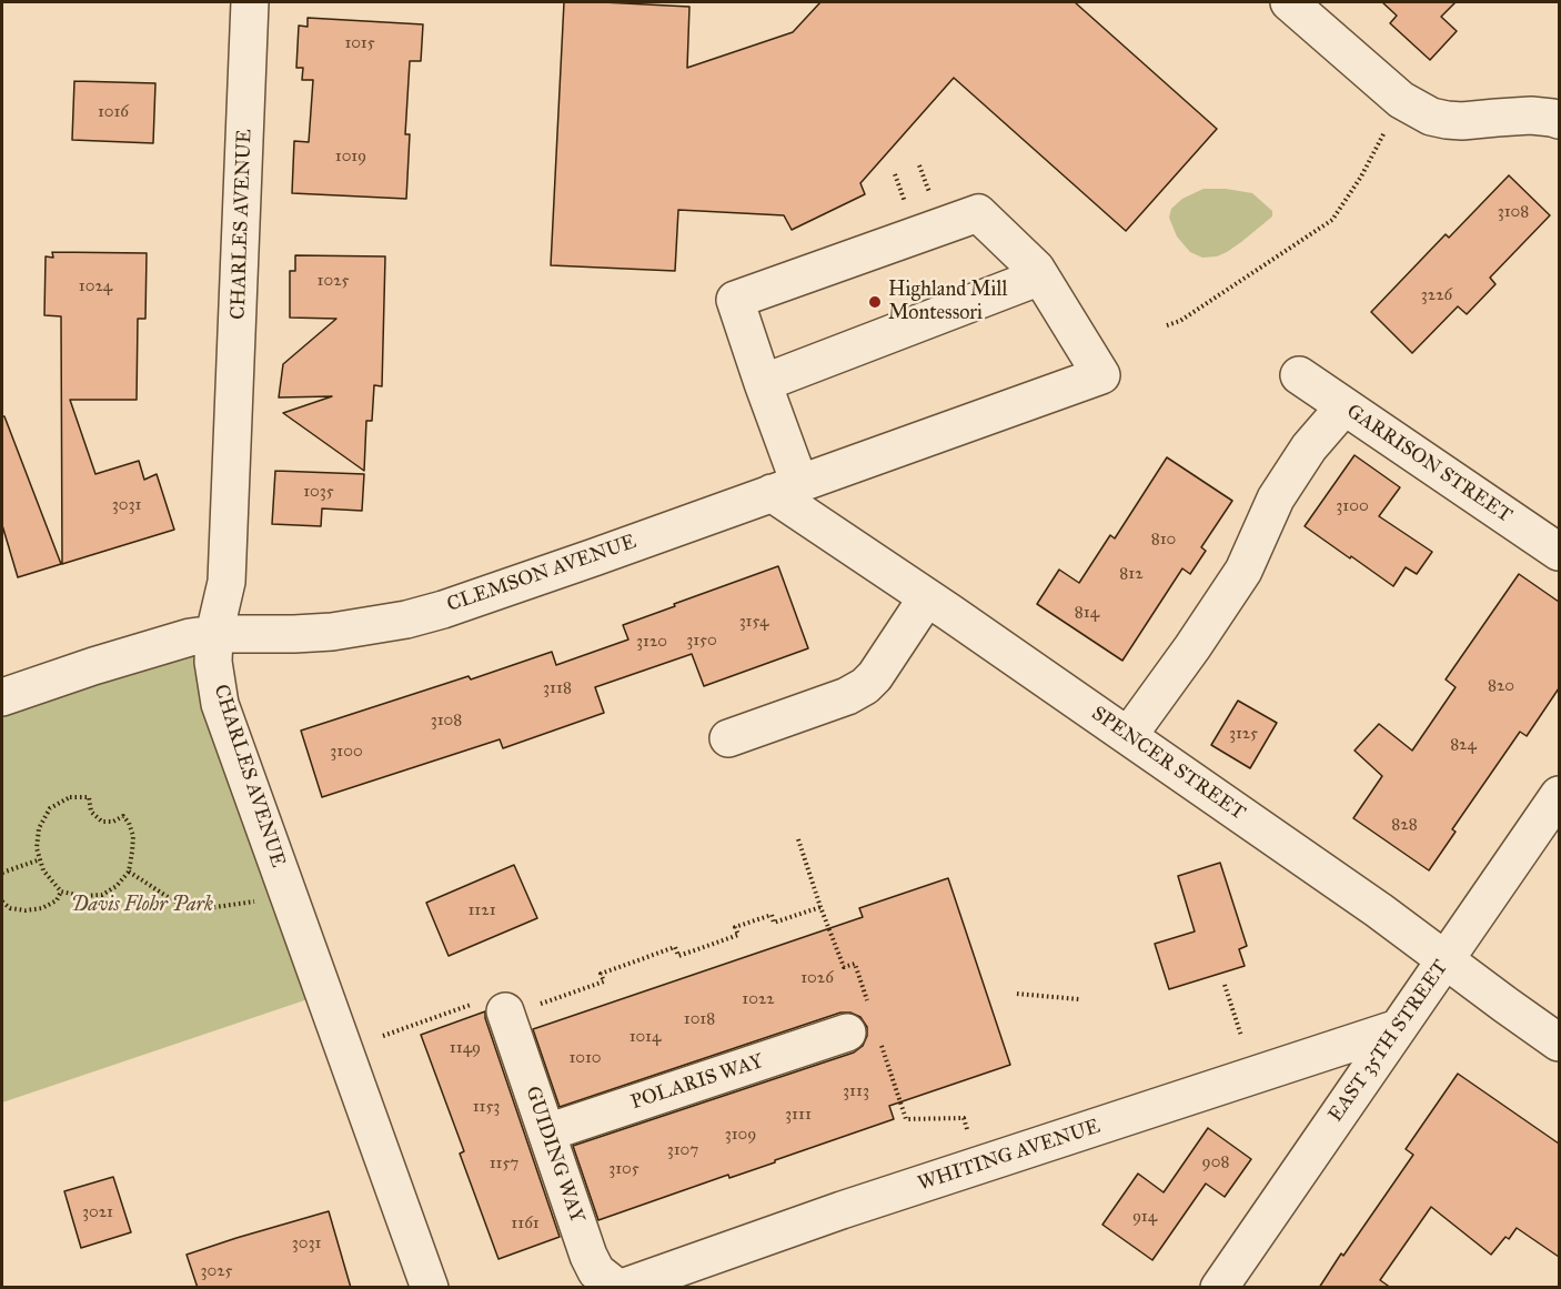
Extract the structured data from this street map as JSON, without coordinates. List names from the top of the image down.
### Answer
{
  "streets": {
    "street": [
      "CHARLES AVENUE",
      "GARRISON STREET",
      "CLEMSON AVENUE",
      "SPENCER STREET",
      "EAST 35TH STREET",
      "POLARIS WAY",
      "GUIDING WAY",
      "WHITING AVENUE"
    ]
  },
  "crossings": [
    ["CHARLES AVENUE", "CLEMSON AVENUE"],
    ["CLEMSON AVENUE", "SPENCER STREET"],
    ["SPENCER STREET", "EAST 35TH STREET"],
    ["EAST 35TH STREET", "WHITING AVENUE"],
    ["POLARIS WAY", "GUIDING WAY"],
    ["GUIDING WAY", "WHITING AVENUE"]
  ],
  "parks": ["Davis Flohr Park"],
  "places": ["Highland Mill Montessori"],
  "house_numbers": [
    "1015",
    "1016",
    "1019",
    "3108",
    "1025",
    "1024",
    "3226",
    "1035",
    "3031",
    "3100",
    "810",
    "812",
    "814",
    "3154",
    "3150",
    "3120",
    "820",
    "3118",
    "3108",
    "3125",
    "824",
    "3100",
    "828",
    "1121",
    "1026",
    "1022",
    "1018",
    "1014",
    "1149",
    "1010",
    "3113",
    "1153",
    "3111",
    "3109",
    "3107",
    "908",
    "1157",
    "3105",
    "3021",
    "914",
    "1161",
    "3031",
    "3025"
  ]
}
